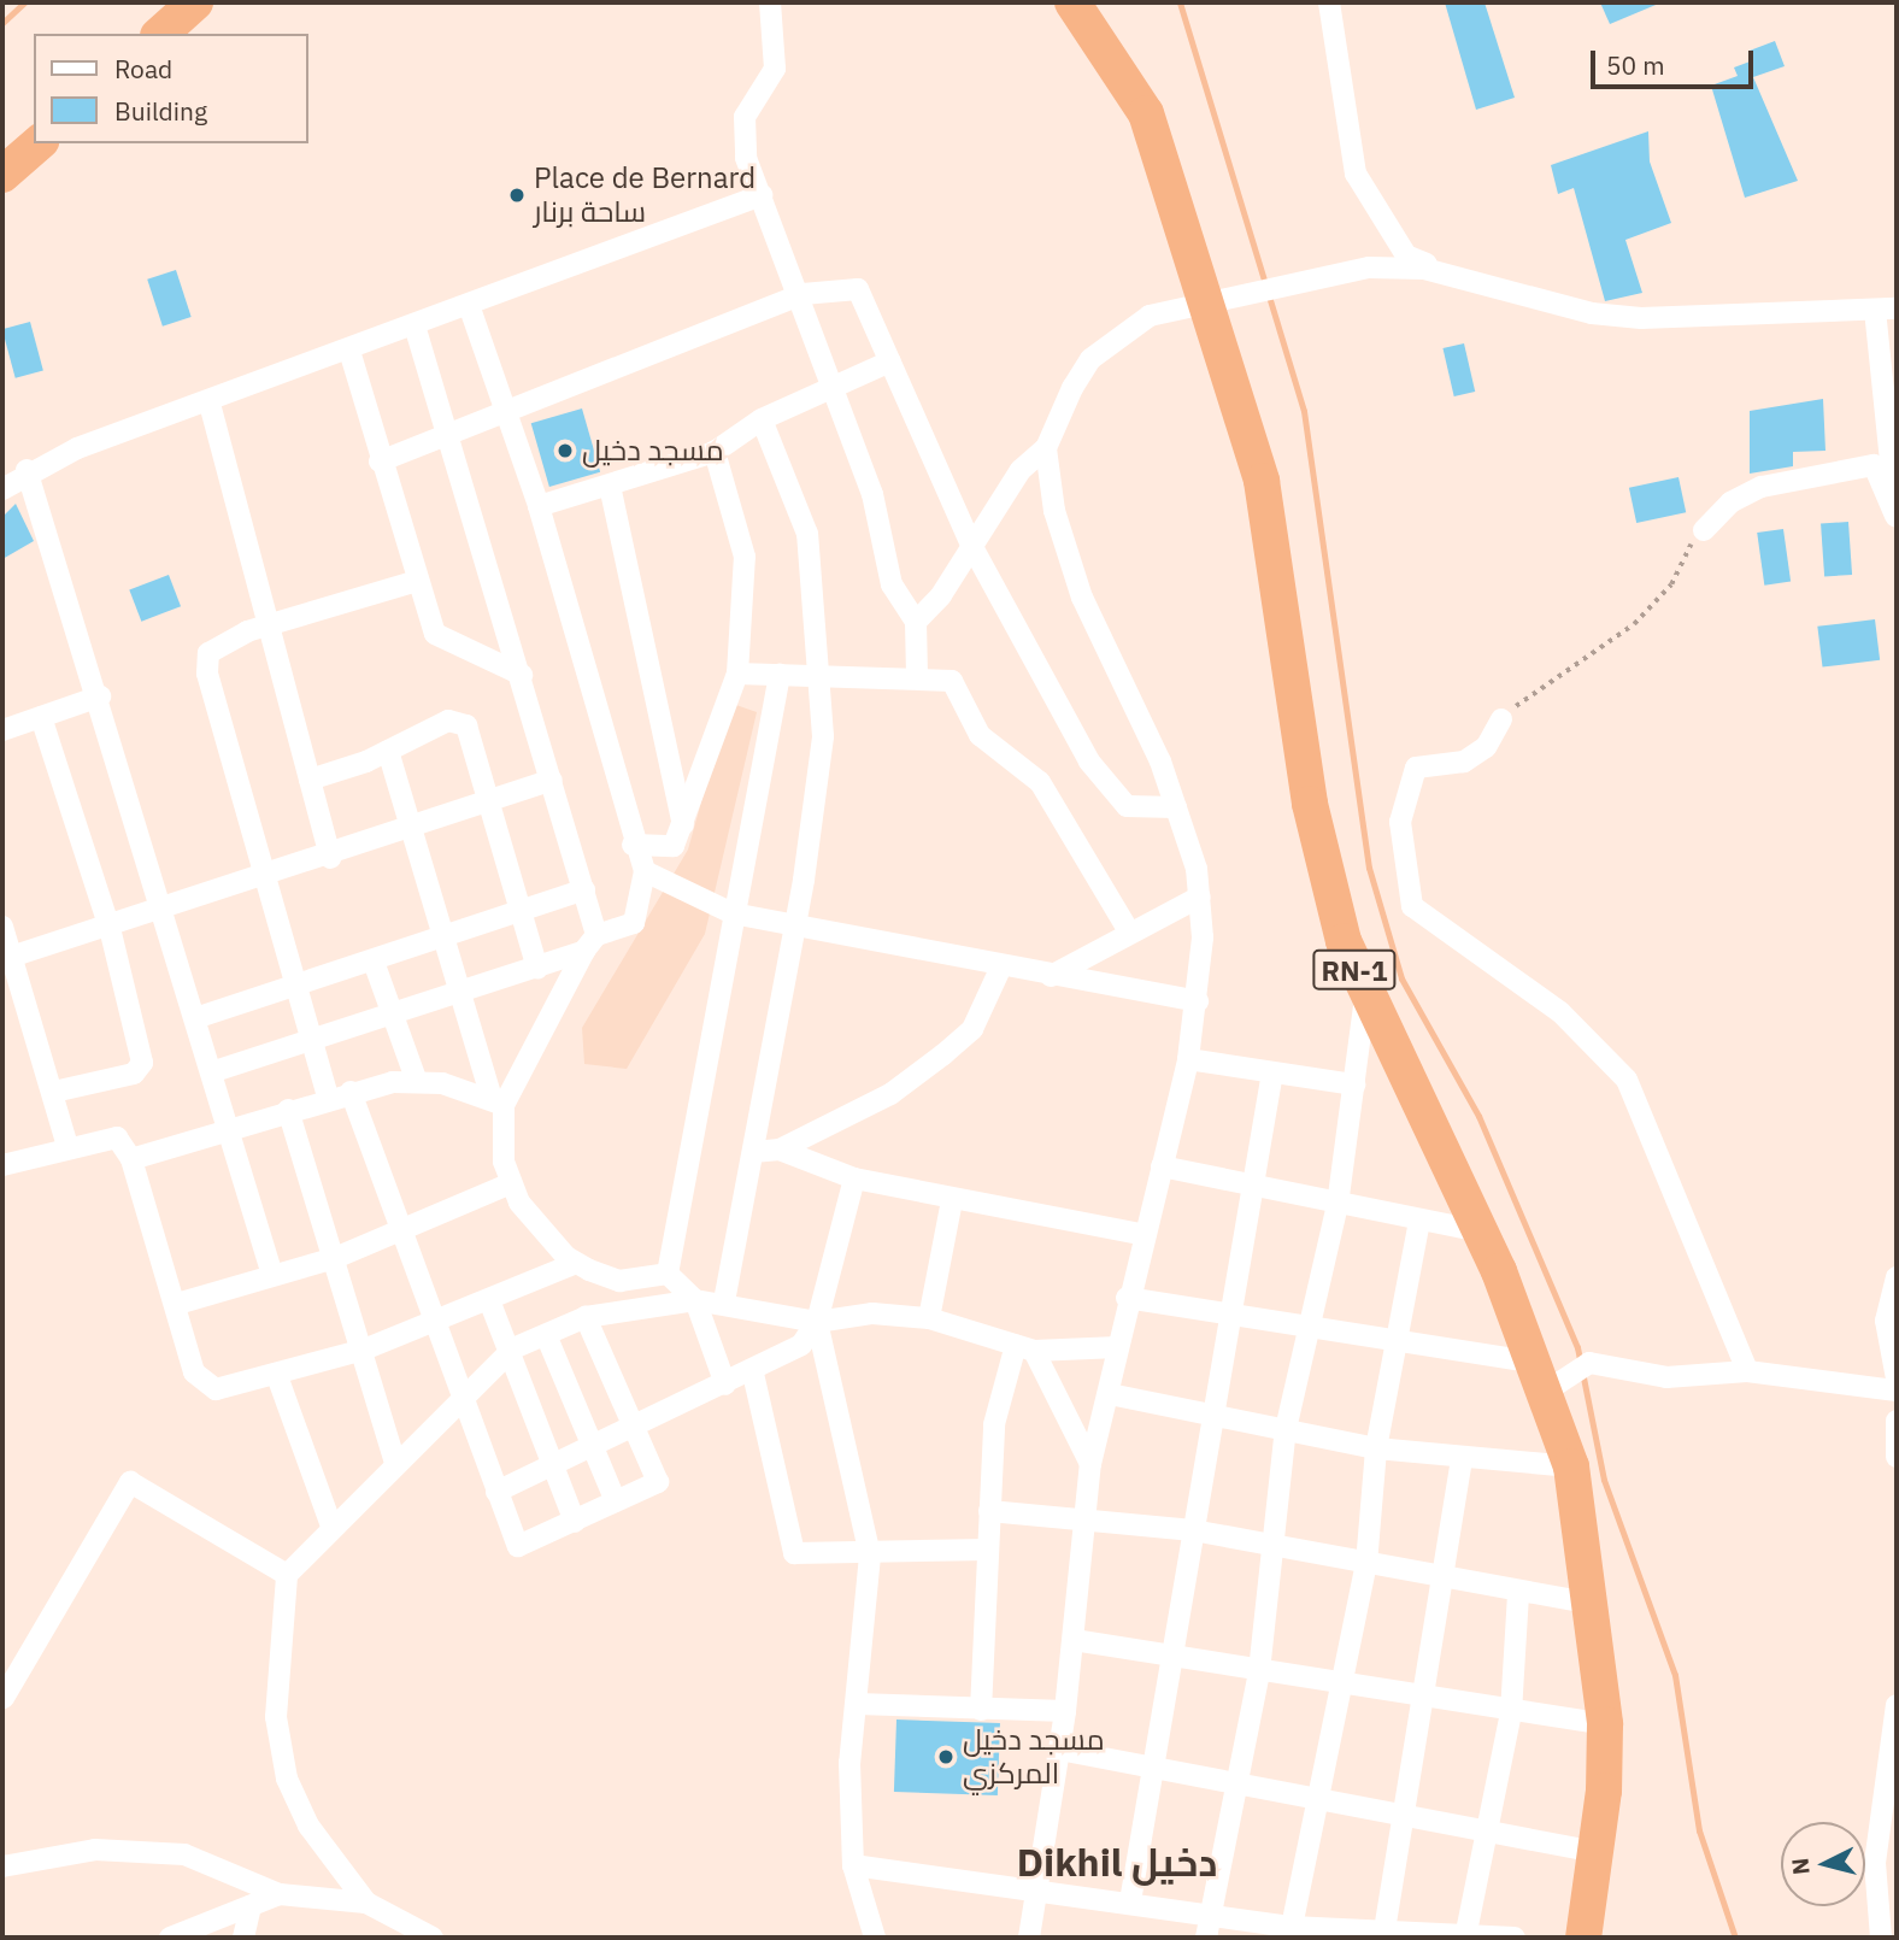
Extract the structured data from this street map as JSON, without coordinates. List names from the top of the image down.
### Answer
{
  "streets": {
    "highway": ["RN-1"]
  },
  "districts": ["Dikhil دخيل"],
  "places": ["Place de Bernard ساحة برنار", "مسجد دخيل", "مسجد دخيل المركزي"],
  "legend": ["Road", "Building"],
  "scale_bar": "50 m",
  "north": "left"
}
